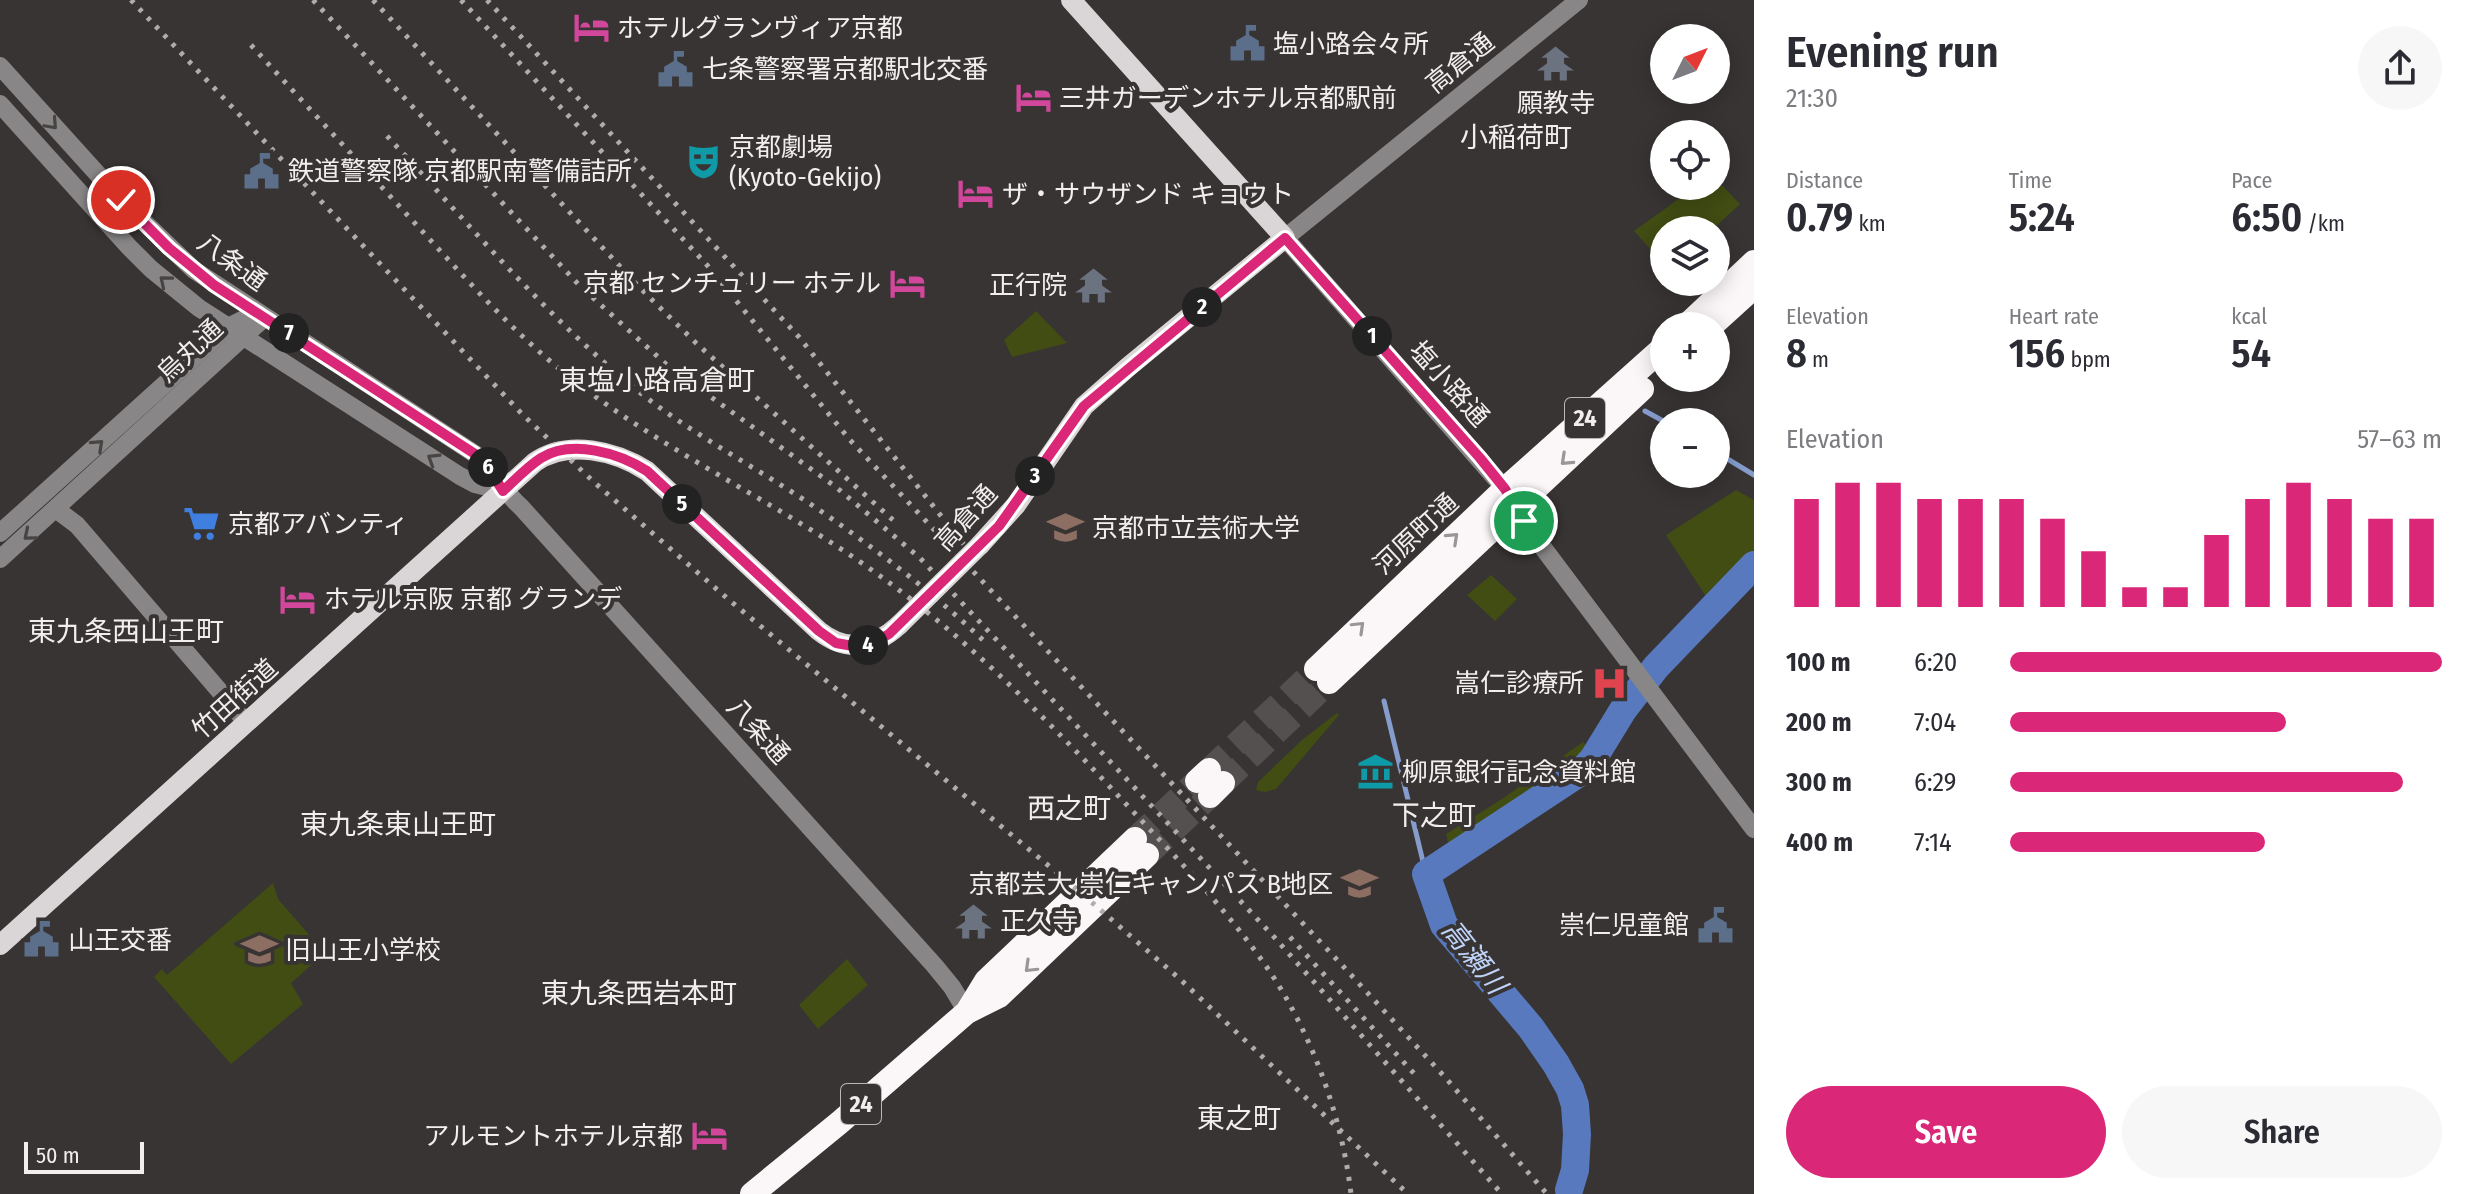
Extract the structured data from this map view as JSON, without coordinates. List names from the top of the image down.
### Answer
{
  "streets": {
    "highway": ["24", "河原町通"],
    "main road": ["高倉通", "塩小路通", "竹田街道"],
    "street": ["八条通", "烏丸通"]
  },
  "crossings": [
    ["高倉通", "八条通"],
    ["高倉通", "塩小路通"],
    ["高倉通", "竹田街道"],
    ["八条通", "烏丸通"],
    ["八条通", "24"],
    ["八条通", "竹田街道"],
    ["塩小路通", "河原町通"]
  ],
  "districts": [
    "小稲荷町",
    "東塩小路高倉町",
    "東九条西山王町",
    "西之町",
    "下之町",
    "東九条東山王町",
    "東九条西岩本町",
    "東之町"
  ],
  "water": ["高瀬川"],
  "places": {
    "hotel": [
      "ホテルグランヴィア京都",
      "三井ガーデンホテル京都駅前",
      "ザ・サウザンド キョウト",
      "京都 センチュリー ホテル",
      "ホテル京阪 京都 グランデ",
      "アルモントホテル京都"
    ],
    "public building": [
      "塩小路会々所",
      "七条警察署京都駅北交番",
      "鉄道警察隊 京都駅南警備詰所",
      "崇仁児童館",
      "山王交番"
    ],
    "temple": ["願教寺", "正行院", "正久寺"],
    "theatre": ["京都劇場 (Kyoto-Gekijo)"],
    "supermarket": ["京都アバンティ"],
    "school or university": ["京都市立芸術大学", "京都芸大 崇仁キャンパス B地区", "旧山王小学校"],
    "hospital": ["嵩仁診療所"],
    "museum": ["柳原銀行記念資料館"]
  },
  "scale_bar": "50 m",
  "north": "top right",
  "page": {
    "heading": ["Evening run", "21:30"],
    "map_buttons": ["+", "−"],
    "stats": [
      ["Distance", "0.79 km"],
      ["Time", "5:24"],
      ["Pace", "6:50 /km"],
      ["Elevation", "8 m"],
      ["Heart rate", "156 bpm"],
      ["kcal", "54"]
    ],
    "pins": [
      "2",
      "7",
      "1",
      "6",
      "3",
      "5",
      "4"
    ],
    "chart": ["Elevation", "57–63 m"],
    "list": [
      {
        "name": "100 m",
        "note": "6:20"
      },
      {
        "name": "200 m",
        "note": "7:04"
      },
      {
        "name": "300 m",
        "note": "6:29"
      },
      {
        "name": "400 m",
        "note": "7:14"
      }
    ],
    "buttons": ["Save", "Share"],
    "scale": "50 m"
  }
}
